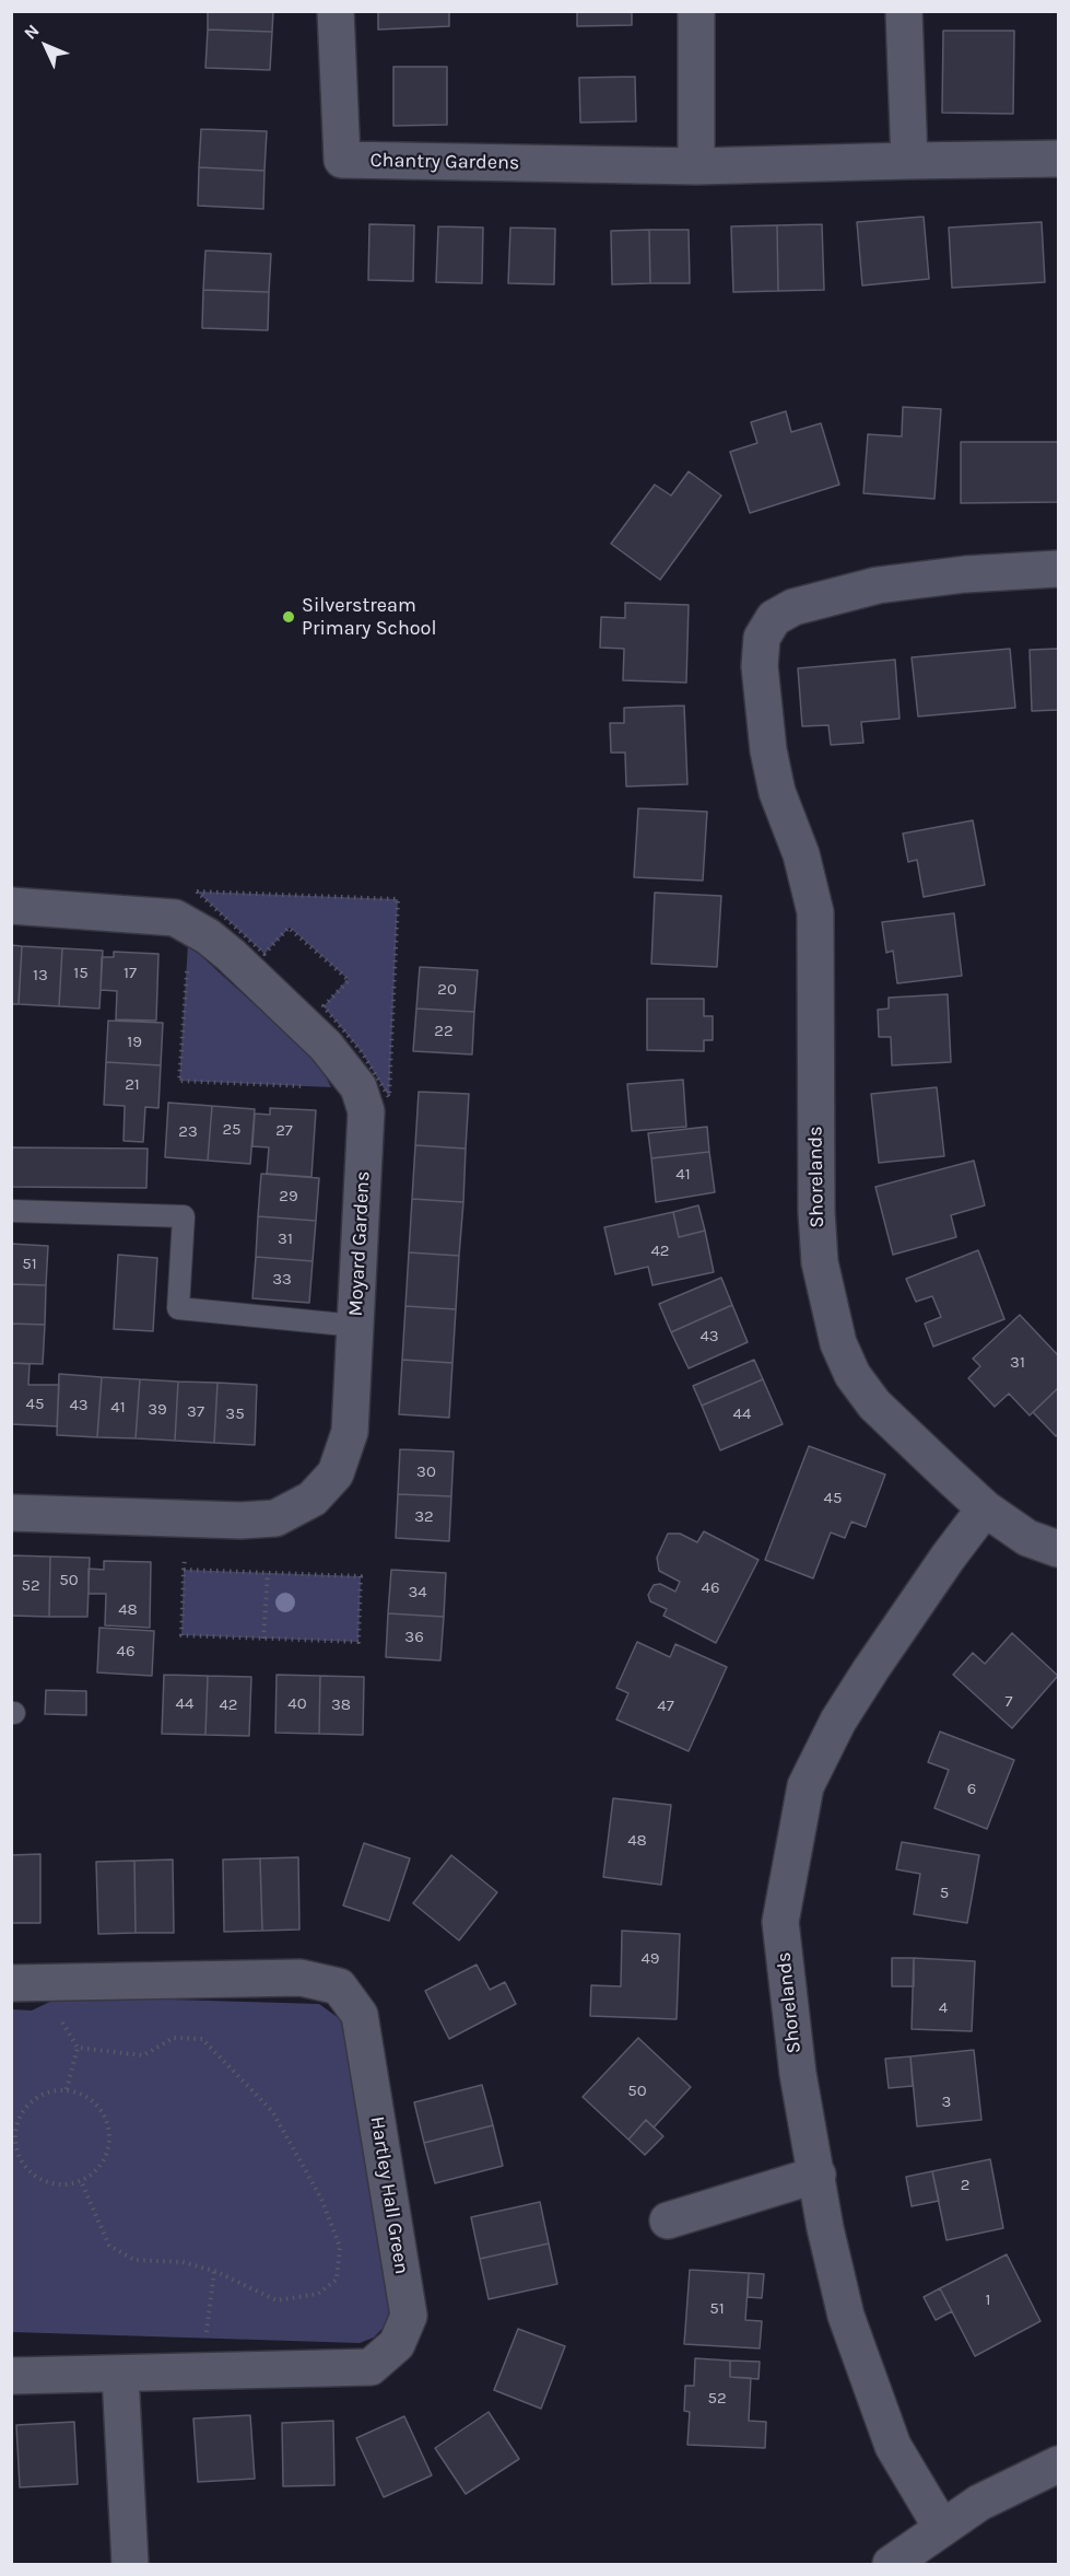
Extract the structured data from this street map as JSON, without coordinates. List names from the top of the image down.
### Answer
{
  "streets": {
    "street": [
      "Chantry Gardens",
      "Shorelands",
      "Moyard Gardens",
      "Hartley Hall Green"
    ]
  },
  "places": ["Silverstream Primary School"],
  "house_numbers": [
    "15",
    "17",
    "13",
    "20",
    "22",
    "19",
    "21",
    "25",
    "27",
    "23",
    "41",
    "29",
    "31",
    "42",
    "51",
    "33",
    "43",
    "31",
    "45",
    "43",
    "41",
    "39",
    "37",
    "35",
    "44",
    "30",
    "45",
    "32",
    "50",
    "52",
    "46",
    "34",
    "48",
    "36",
    "46",
    "7",
    "44",
    "40",
    "42",
    "38",
    "47",
    "6",
    "48",
    "5",
    "49",
    "4",
    "50",
    "3",
    "2",
    "1",
    "51",
    "52"
  ],
  "north": "top left"
}
